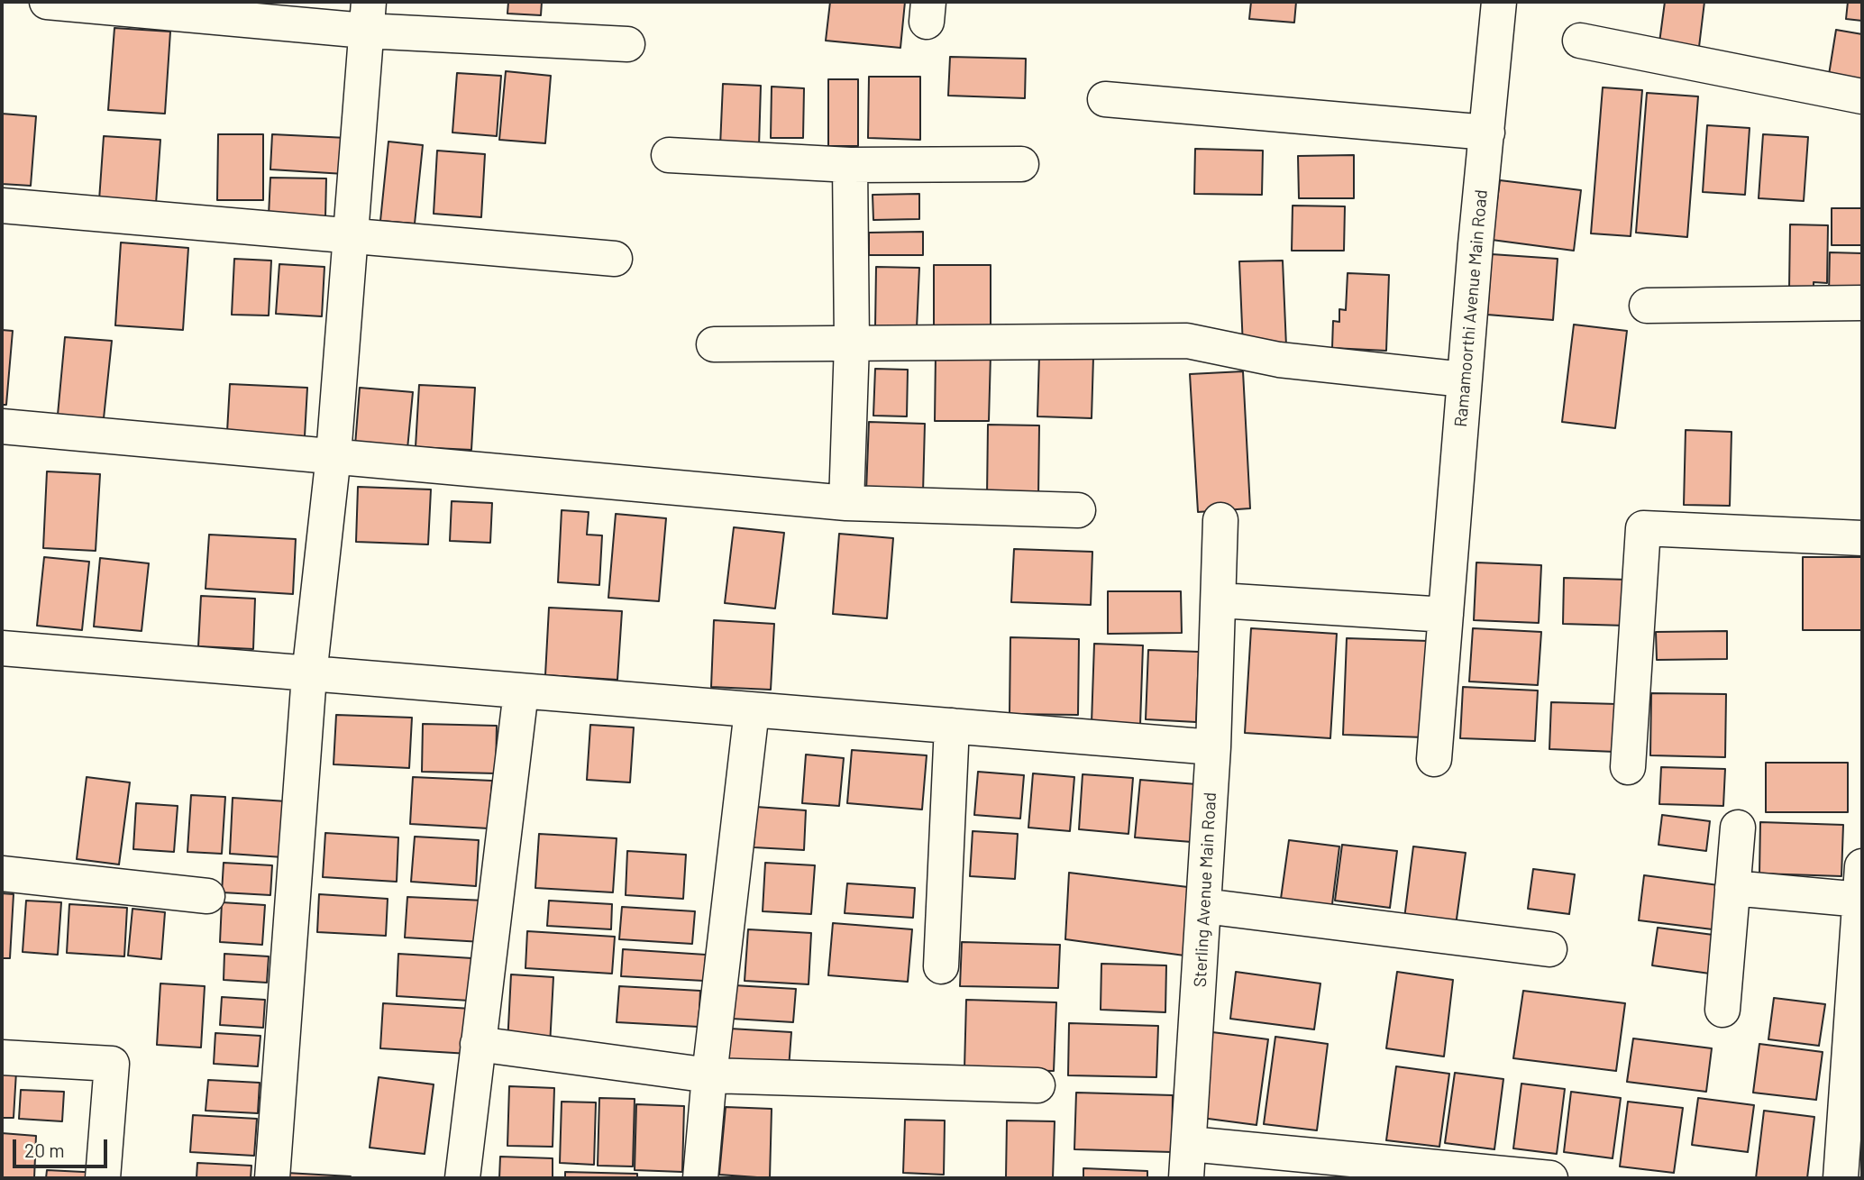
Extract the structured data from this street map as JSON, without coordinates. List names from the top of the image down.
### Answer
{
  "streets": {
    "street": ["Ramamoorthi Avenue Main Road", "Sterling Avenue Main Road"]
  },
  "scale_bar": "20 m"
}
